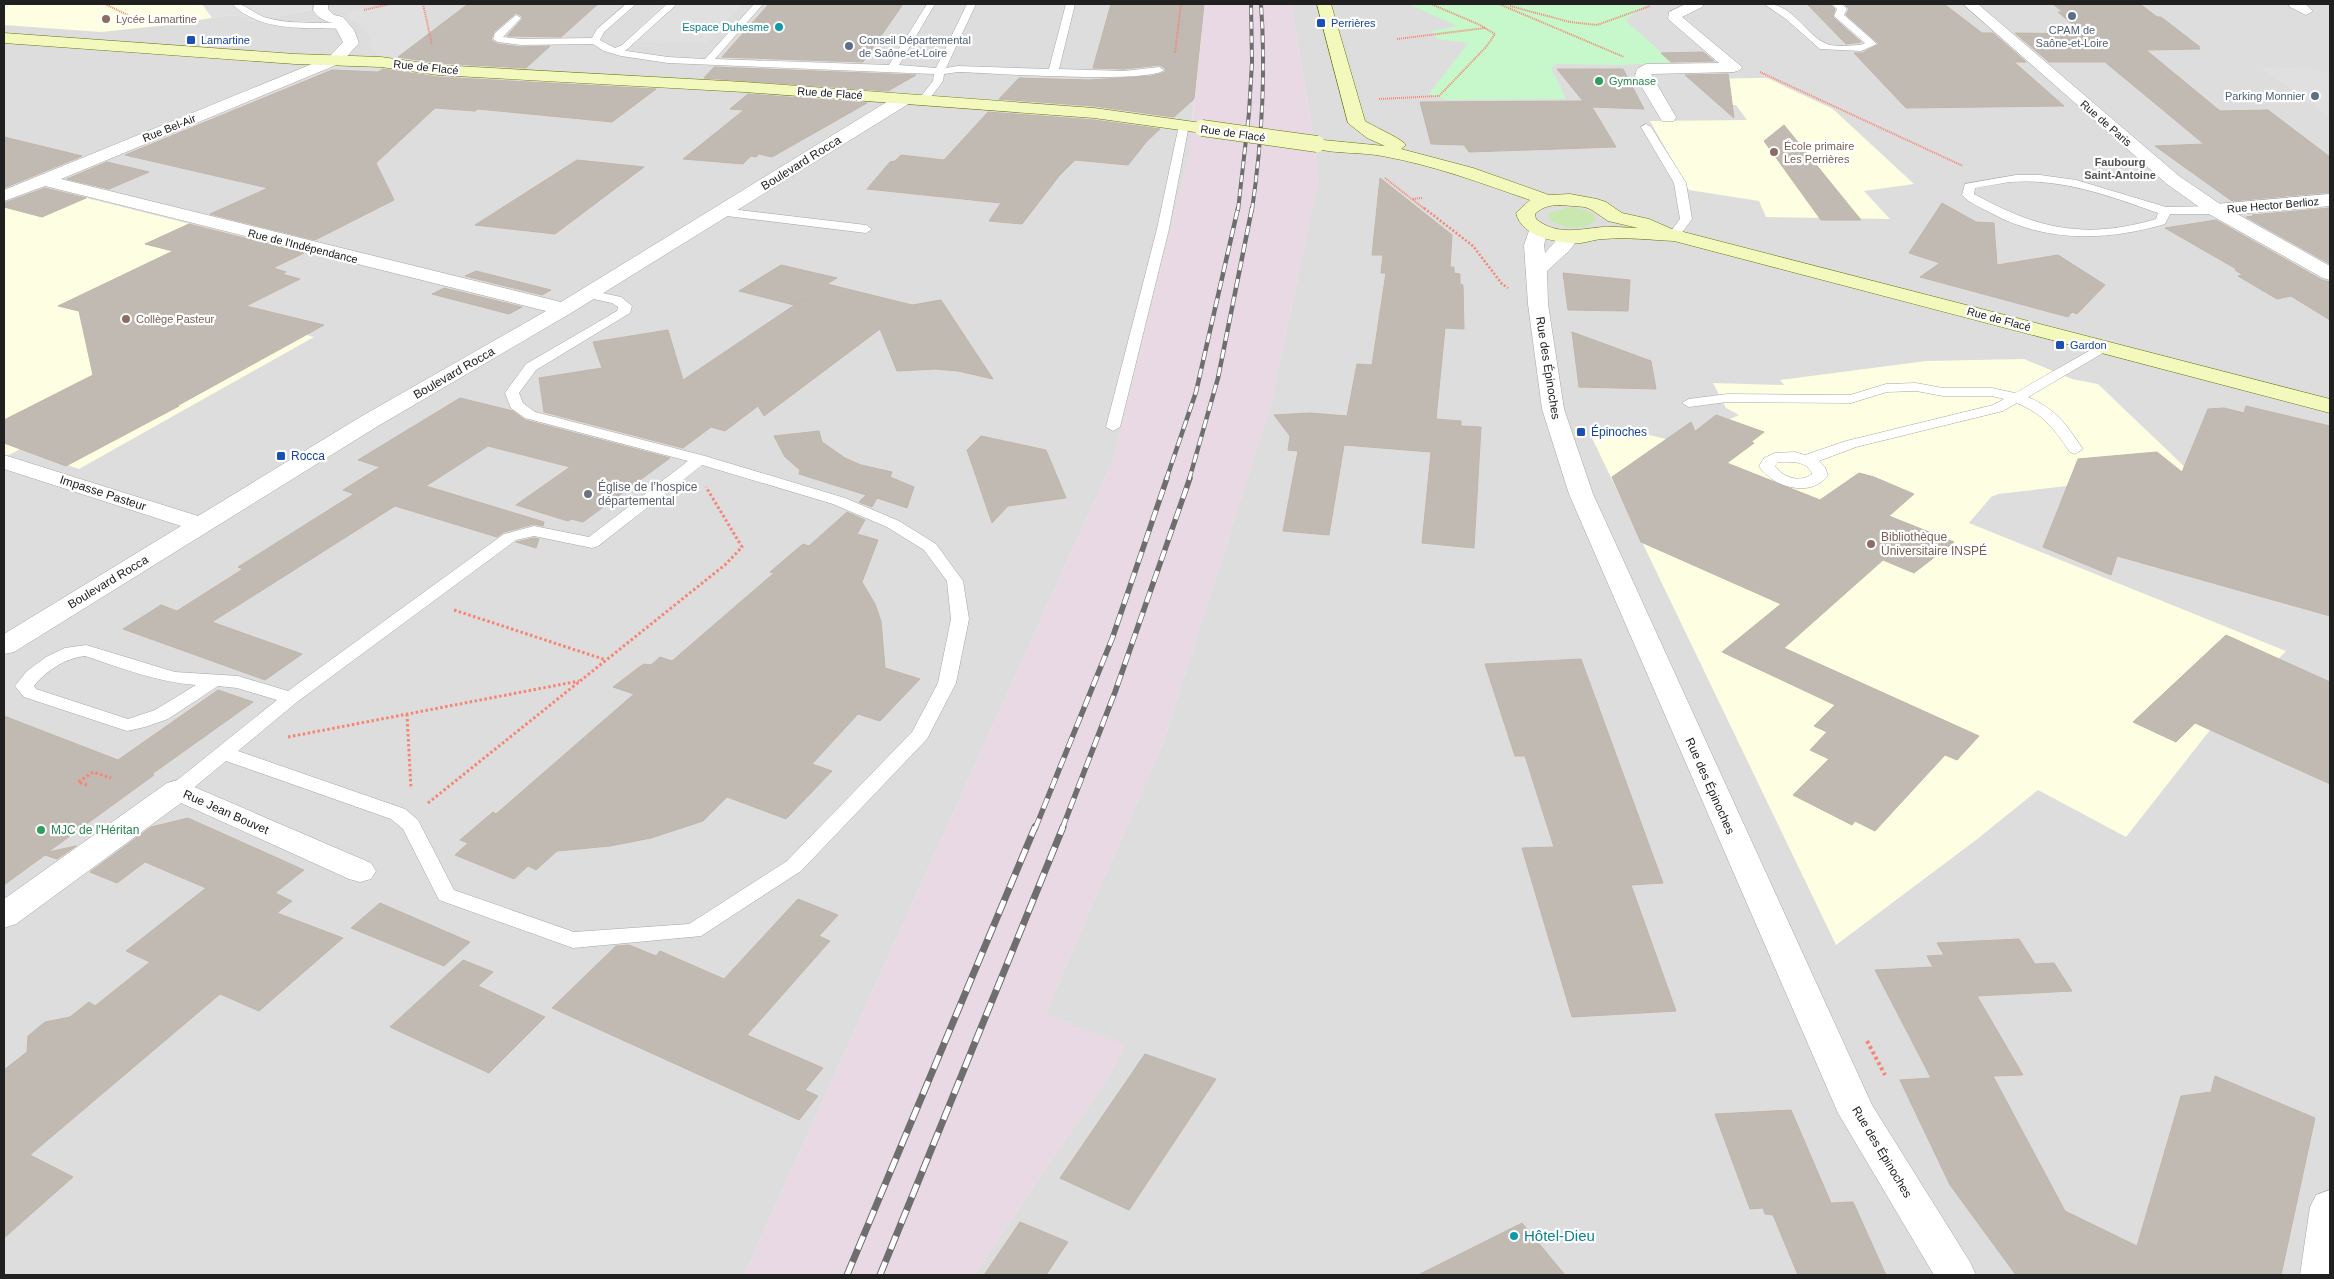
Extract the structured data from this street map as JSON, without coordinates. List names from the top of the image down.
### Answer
{
  "streets": {
    "main road": ["Rue de Flacé"],
    "street": [
      "Rue de Paris",
      "Rue Bel-Air",
      "Boulevard Rocca",
      "Rue Hector Berlioz",
      "Rue de l'Indépendance",
      "Rue des Épinoches",
      "Impasse Pasteur",
      "Rue Jean Bouvet"
    ]
  },
  "crossings": [
    ["Rue de Flacé", "Rue Bel-Air"],
    ["Rue de Flacé", "Boulevard Rocca"],
    ["Rue de Flacé", "Rue des Épinoches"],
    ["Rue de Paris", "Rue Hector Berlioz"],
    ["Rue Bel-Air", "Rue de l'Indépendance"],
    ["Boulevard Rocca", "Rue de l'Indépendance"],
    ["Boulevard Rocca", "Impasse Pasteur"]
  ],
  "districts": ["Faubourg Saint-Antoine"],
  "places": {
    "other": [
      "CPAM de Saône-et-Loire",
      "Lycée Lamartine",
      "Espace Duhesme",
      "Conseil Départemental de Saône-et-Loire",
      "Gymnase",
      "Parking Monnier",
      "École primaire Les Perrières",
      "Collège Pasteur",
      "Église de l’hospice départemental",
      "Bibliothèque Universitaire INSPÉ",
      "MJC de l'Héritan",
      "Hôtel-Dieu"
    ],
    "transit": [
      "Perrières",
      "Lamartine",
      "Gardon",
      "Épinoches",
      "Rocca"
    ]
  }
}
